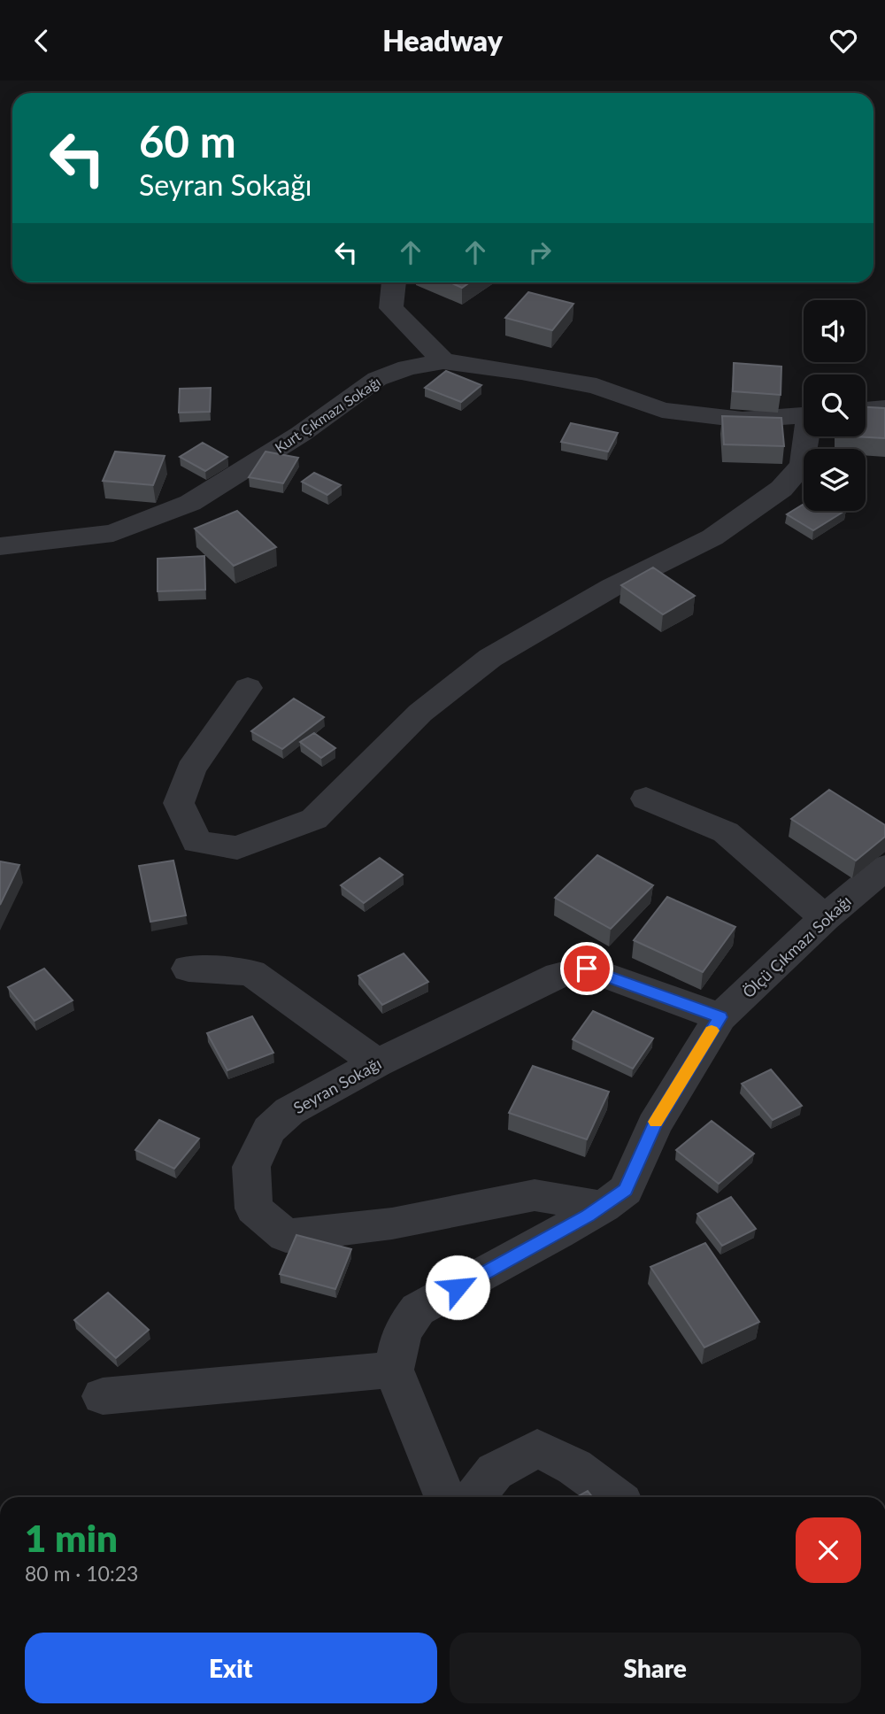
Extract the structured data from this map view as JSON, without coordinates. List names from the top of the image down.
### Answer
{
  "streets": {
    "street": ["Kurt Çıkmazı Sokağı", "Ölçü Çıkmazı Sokağı", "Seyran Sokağı"]
  },
  "crossings": [
    ["Ölçü Çıkmazı Sokağı", "Seyran Sokağı"]
  ],
  "page": {
    "header": "Headway",
    "turn": ["60 m", "Seyran Sokağı"],
    "heading": ["1 min", "80 m · 10:23"],
    "buttons": ["Exit", "Share"]
  }
}
